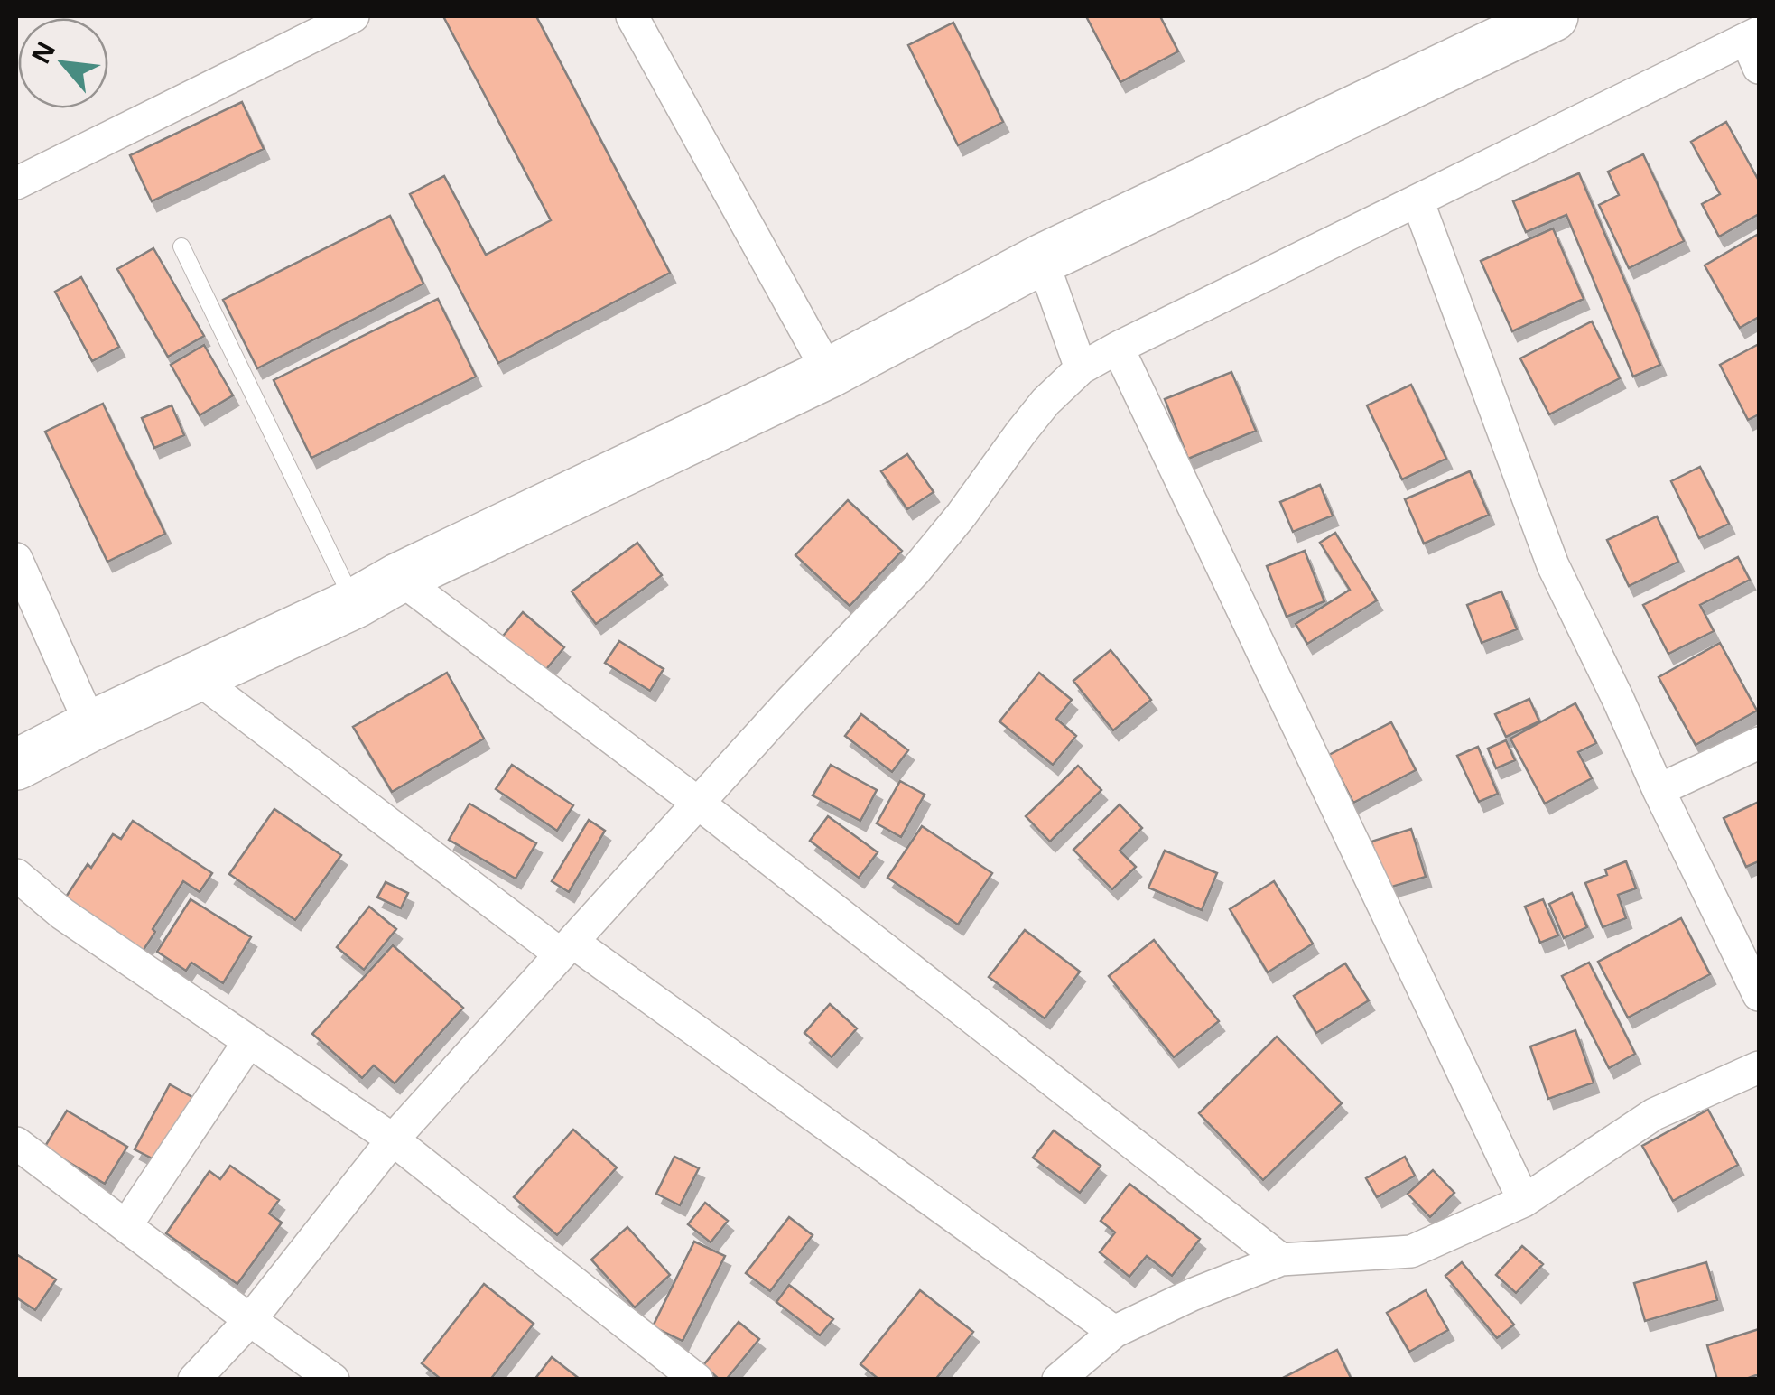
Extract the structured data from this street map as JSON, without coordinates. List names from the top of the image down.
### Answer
{
  "north": "top left"
}
